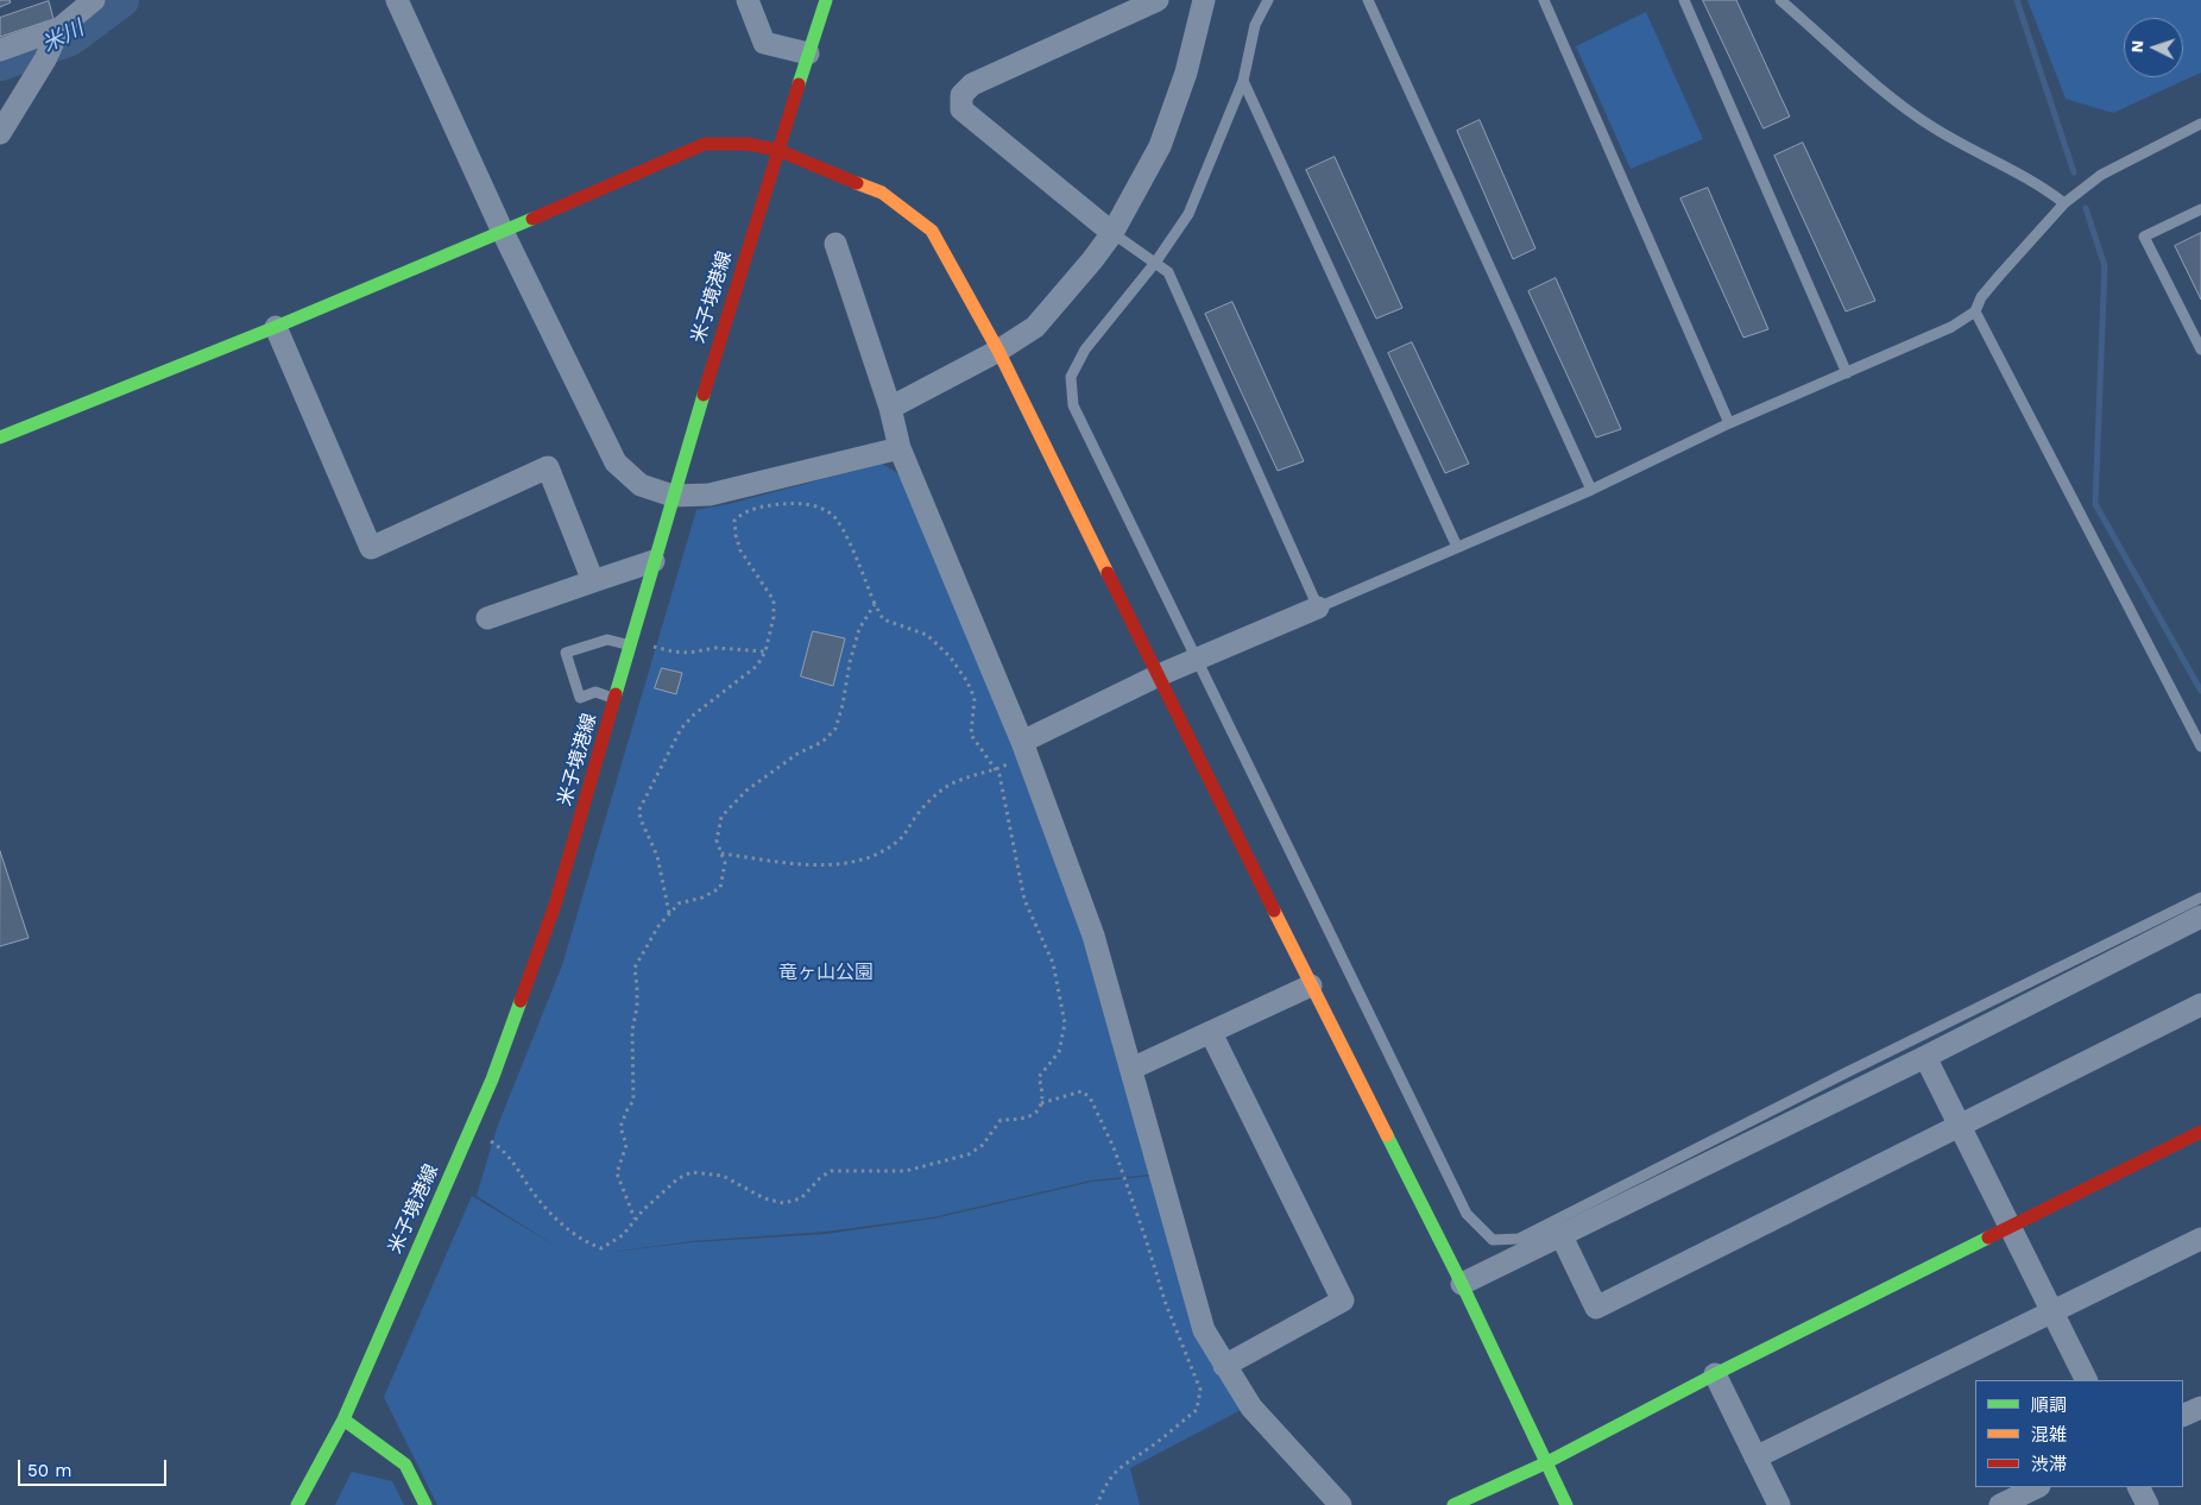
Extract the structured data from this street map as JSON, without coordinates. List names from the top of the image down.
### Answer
{
  "streets": {
    "street": ["米子境港線"]
  },
  "water": ["米川"],
  "parks": ["竜ヶ山公園"],
  "legend": ["順調", "混雑", "渋滞"],
  "scale_bar": "50 m",
  "north": "left"
}
